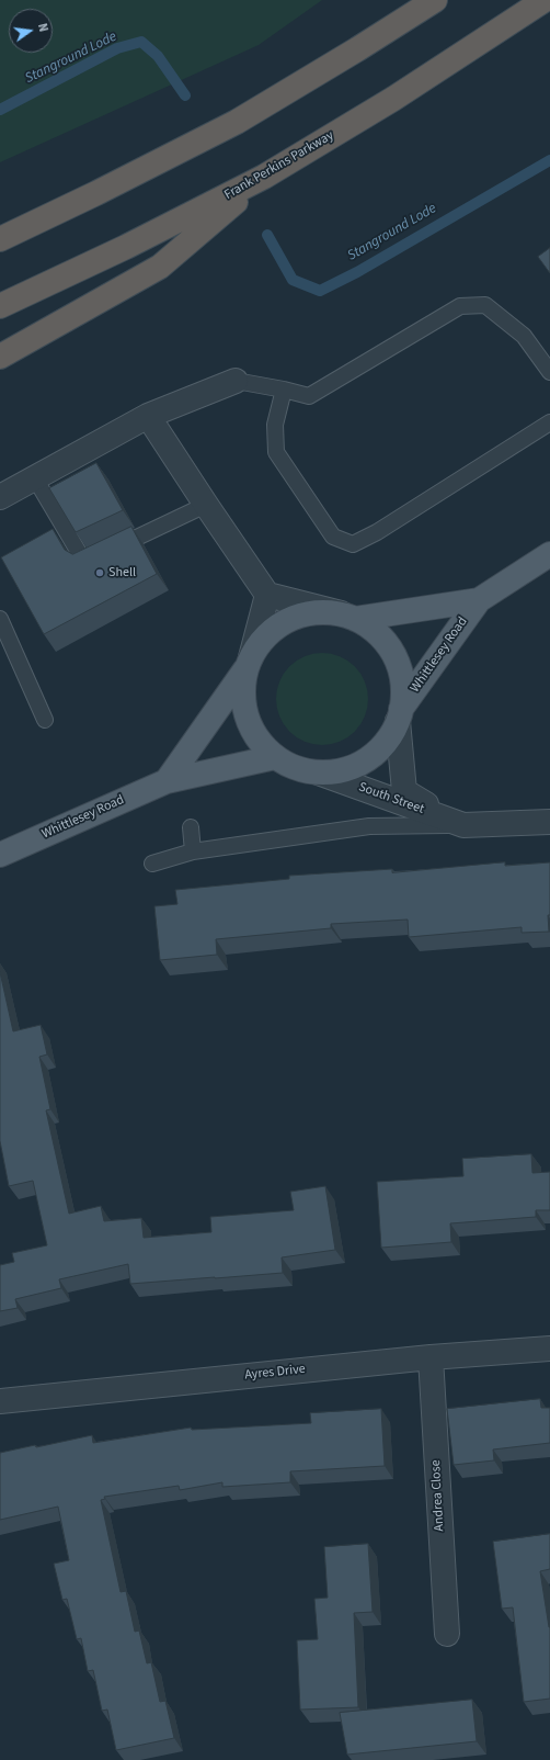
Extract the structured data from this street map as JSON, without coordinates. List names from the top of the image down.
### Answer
{
  "streets": {
    "highway": ["Frank Perkins Parkway"],
    "main road": ["Whittlesey Road"],
    "street": ["South Street", "Ayres Drive", "Andrea Close"]
  },
  "crossings": [
    ["Whittlesey Road", "South Street"],
    ["Ayres Drive", "Andrea Close"]
  ],
  "water": ["Stanground Lode"],
  "places": ["Shell"],
  "north": "right"
}
